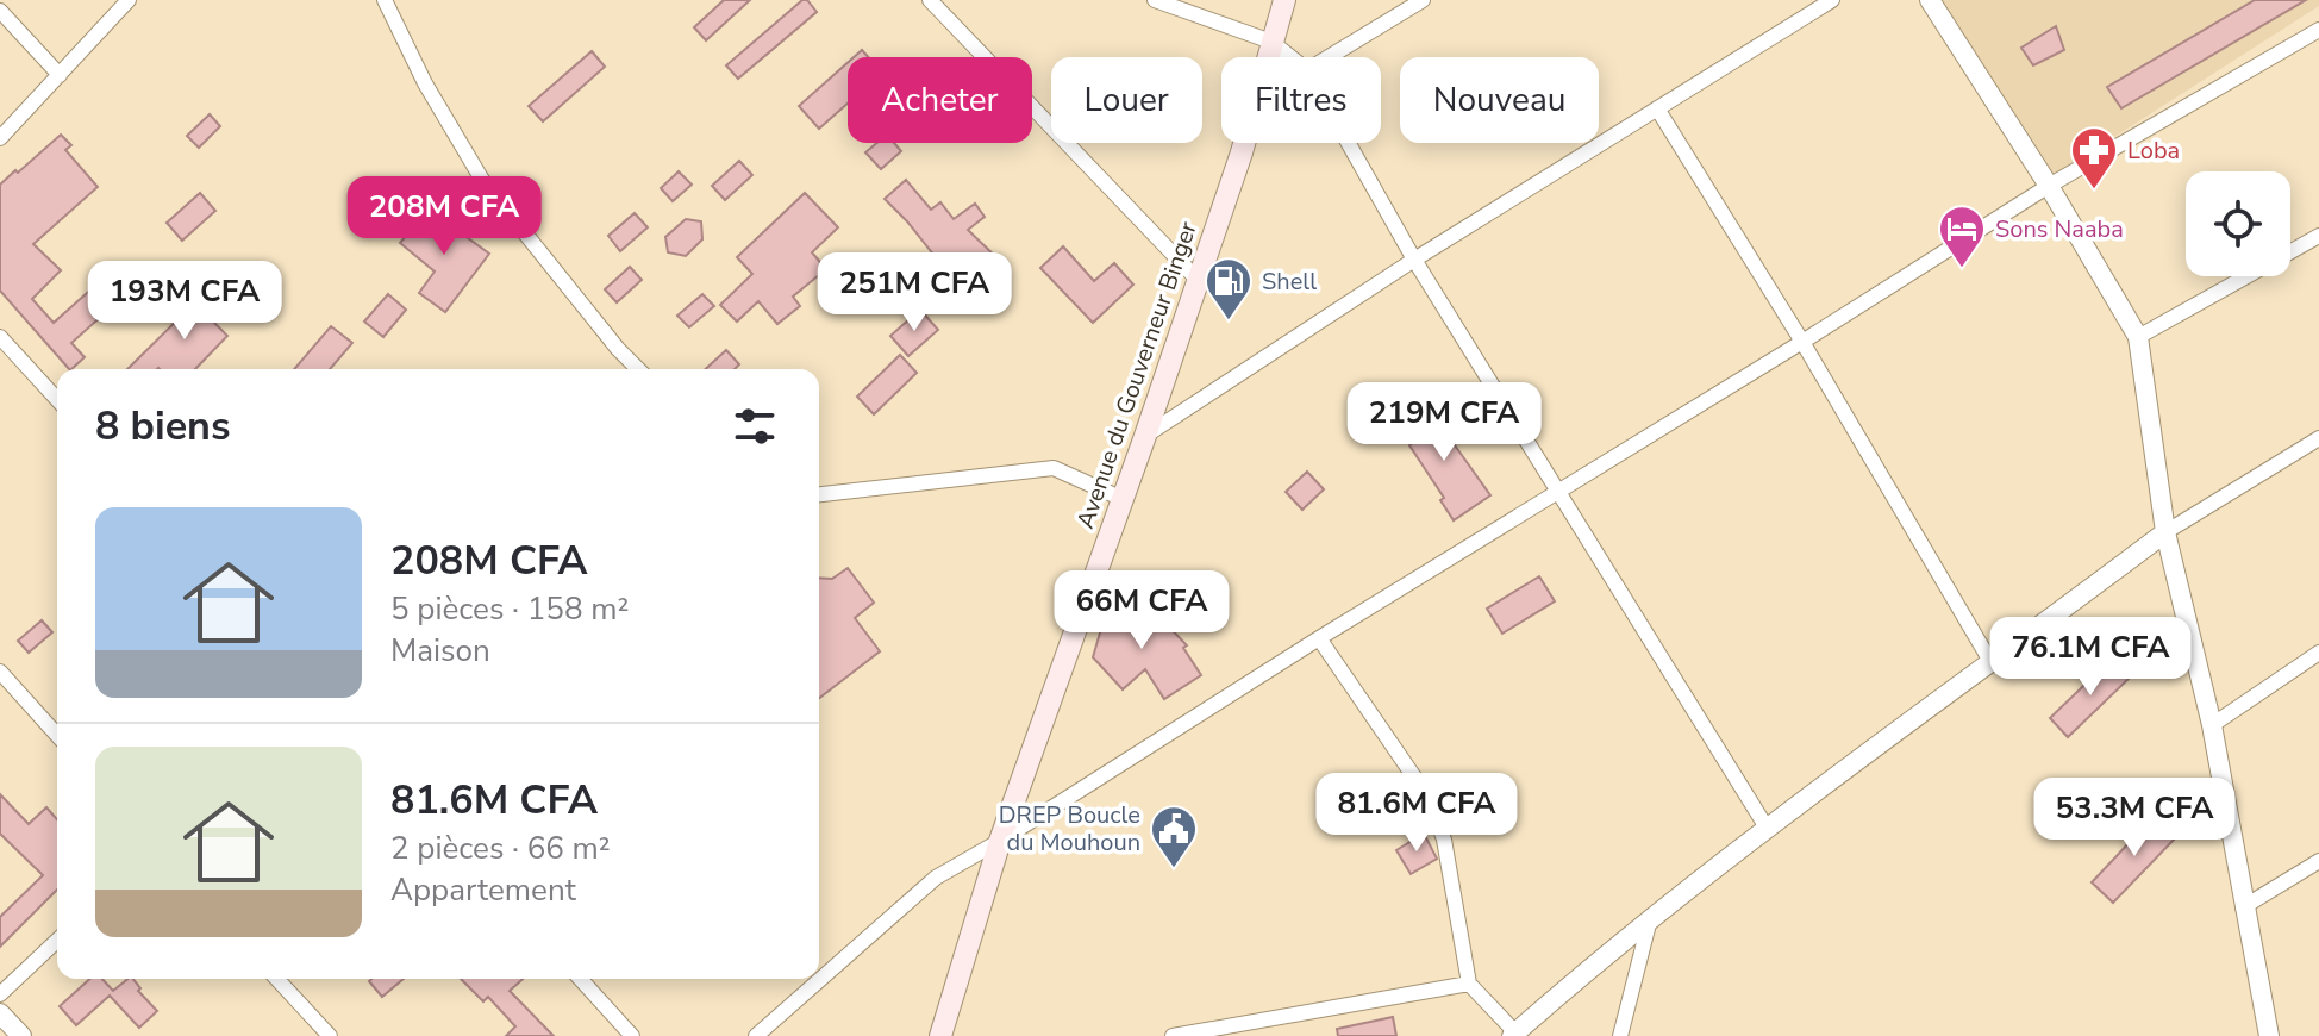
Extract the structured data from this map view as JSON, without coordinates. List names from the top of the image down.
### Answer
{
  "streets": {
    "main road": ["Avenue du Gouverneur Binger"]
  },
  "places": {
    "pharmacy": ["Loba"],
    "hotel": ["Sons Naaba"],
    "fuel station": ["Shell"],
    "public building": ["DREP Boucle du Mouhoun"]
  },
  "page": {
    "chip": [
      "Acheter",
      "Louer",
      "Filtres",
      "Nouveau"
    ],
    "price": [
      "208M CFA",
      "251M CFA",
      "193M CFA",
      "219M CFA",
      "66M CFA",
      "76.1M CFA",
      "81.6M CFA",
      "53.3M CFA"
    ],
    "heading": "8 biens",
    "list": [
      {
        "name": "208M CFA",
        "note": "5 pièces · 158 m² · Maison"
      },
      {
        "name": "81.6M CFA",
        "note": "2 pièces · 66 m² · Appartement"
      }
    ]
  }
}
